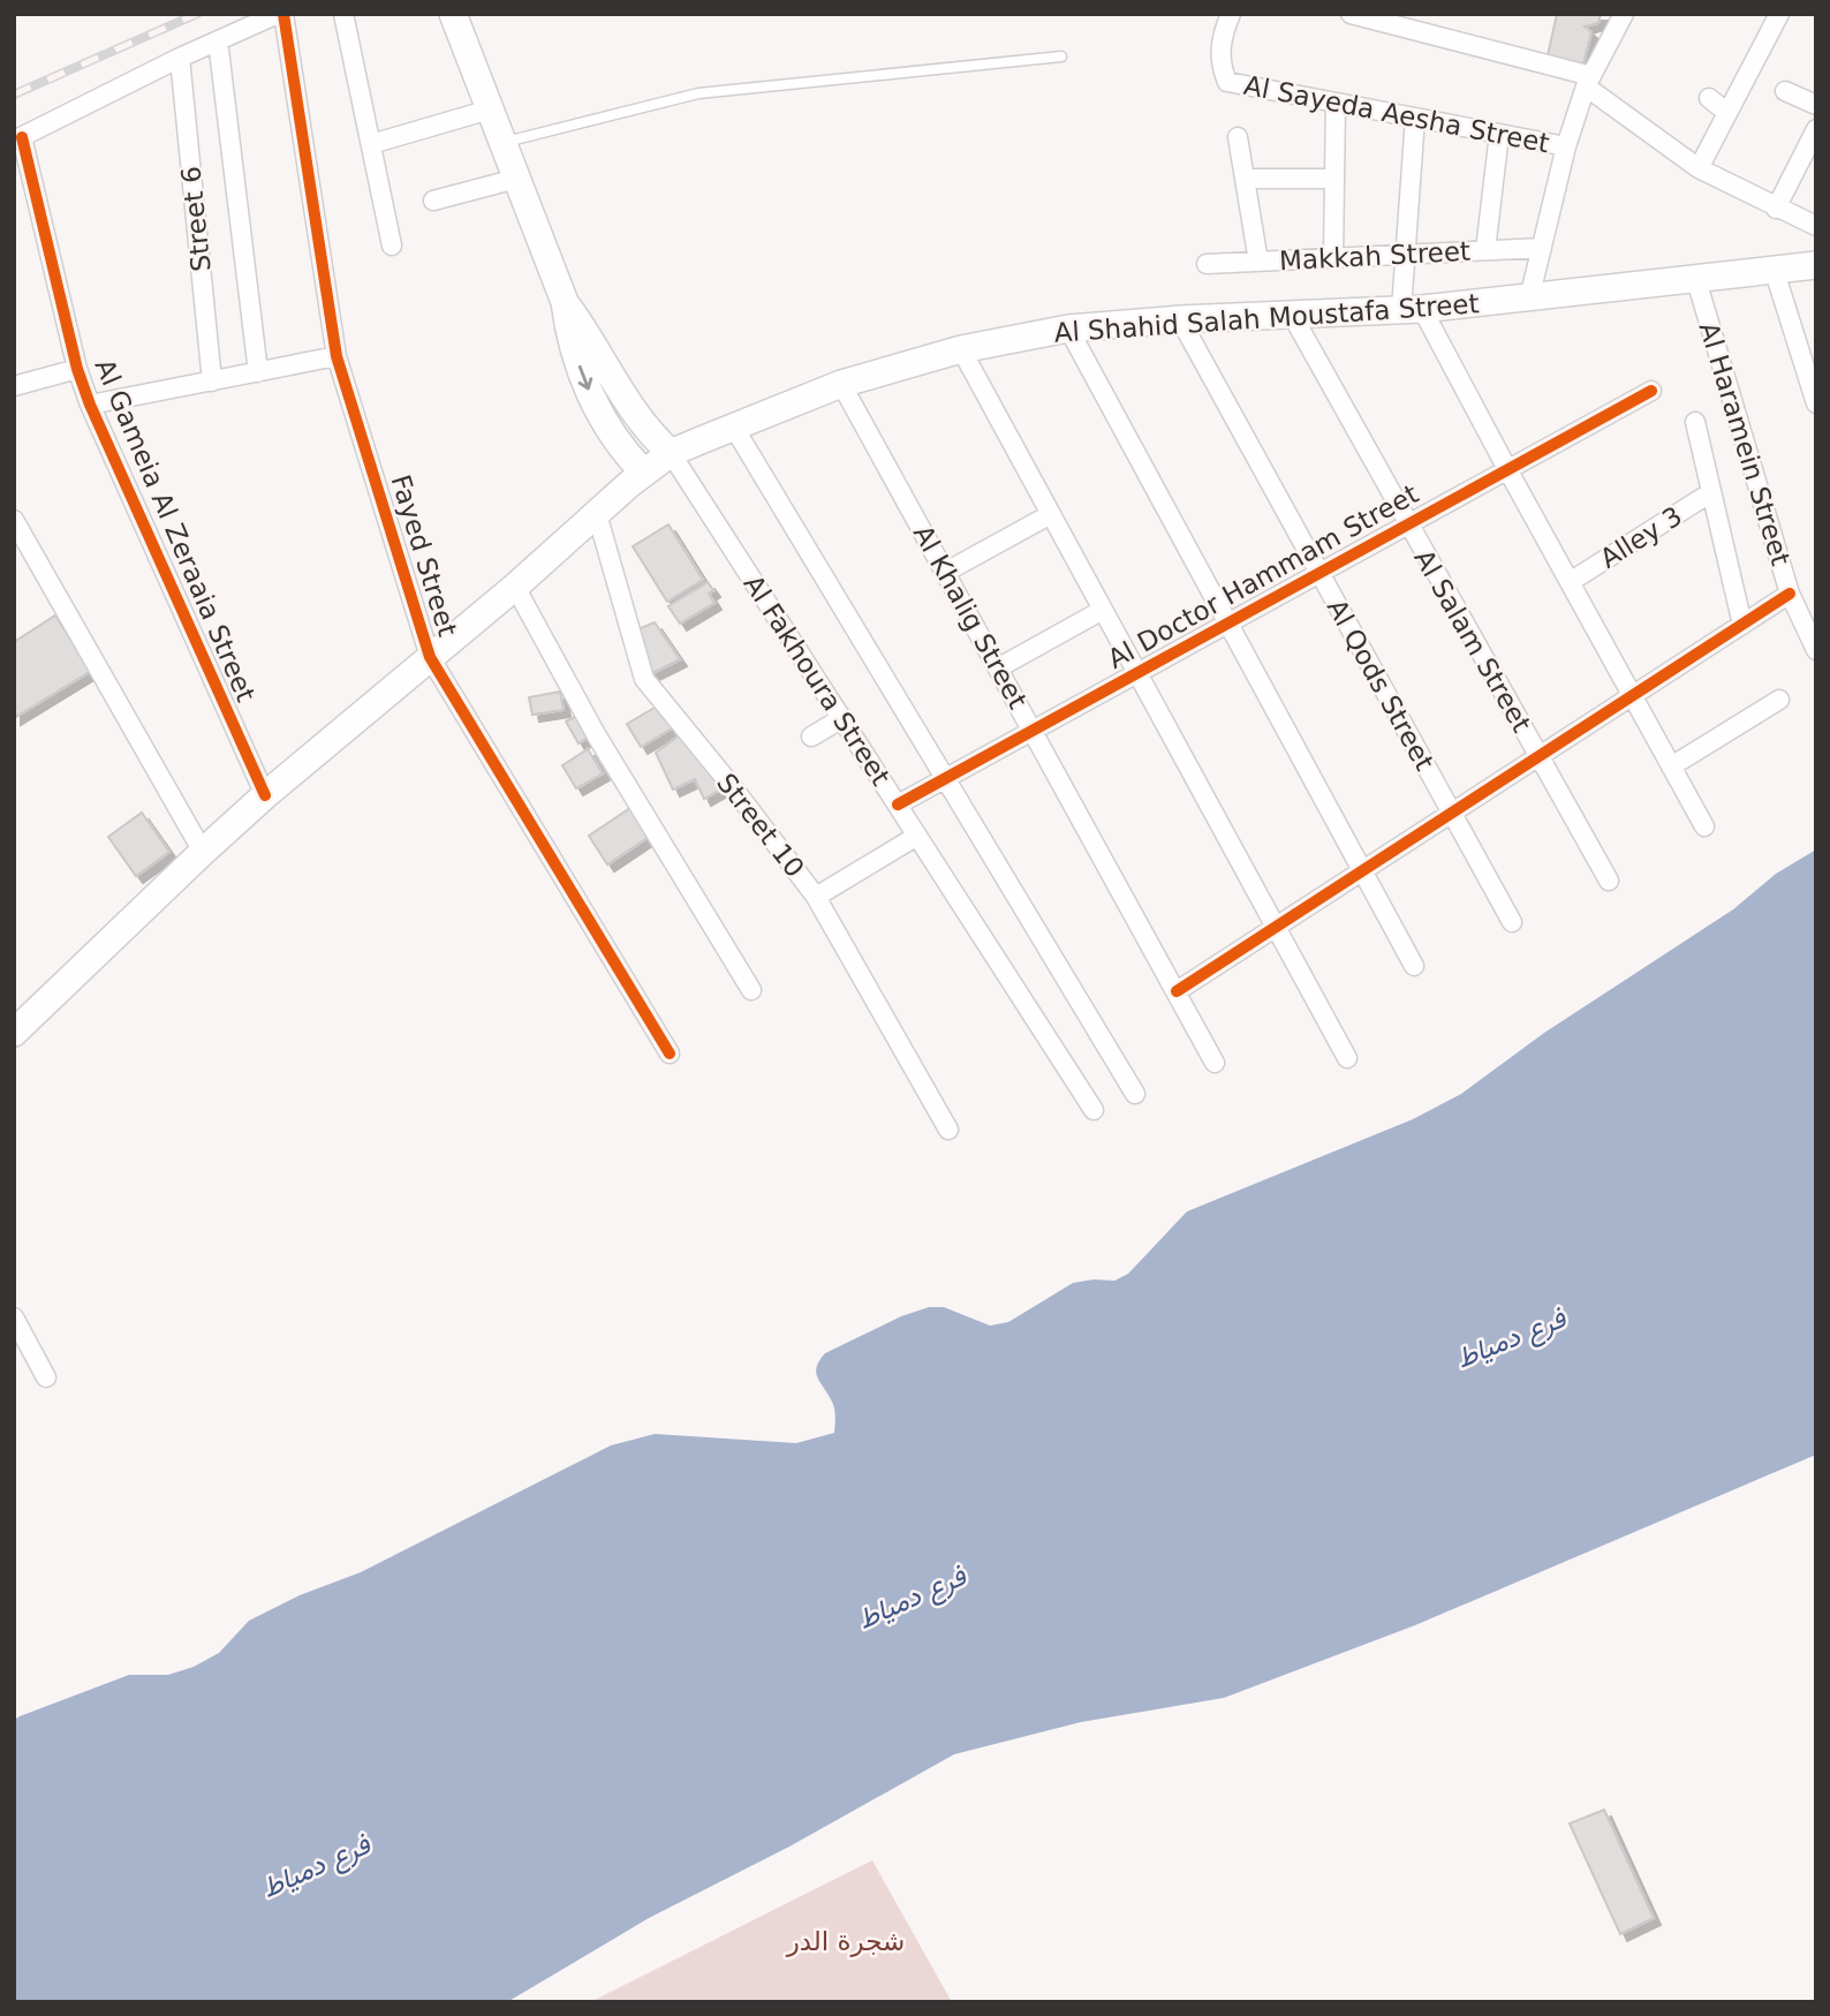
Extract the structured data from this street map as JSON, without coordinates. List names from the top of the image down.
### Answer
{
  "streets": {
    "main road": ["Al Shahid Salah Moustafa Street"],
    "street": [
      "Al Sayeda Aesha Street",
      "Street 6",
      "Makkah Street",
      "Al Haramein Street",
      "Al Gameia Al Zeraaia Street",
      "Alley 3",
      "Fayed Street",
      "Al Doctor Hammam Street",
      "Al Khalig Street",
      "Al Salam Street",
      "Al Fakhoura Street",
      "Al Qods Street",
      "Street 10"
    ]
  },
  "crossings": [
    ["Al Shahid Salah Moustafa Street", "Al Haramein Street"],
    ["Al Shahid Salah Moustafa Street", "Al Gameia Al Zeraaia Street"],
    ["Al Shahid Salah Moustafa Street", "Fayed Street"],
    ["Al Shahid Salah Moustafa Street", "Al Khalig Street"],
    ["Al Shahid Salah Moustafa Street", "Al Salam Street"],
    ["Al Shahid Salah Moustafa Street", "Al Fakhoura Street"],
    ["Al Shahid Salah Moustafa Street", "Al Qods Street"],
    ["Al Shahid Salah Moustafa Street", "Street 10"],
    ["Al Doctor Hammam Street", "Al Khalig Street"],
    ["Al Doctor Hammam Street", "Al Salam Street"],
    ["Al Doctor Hammam Street", "Al Fakhoura Street"],
    ["Al Doctor Hammam Street", "Al Qods Street"]
  ],
  "water": ["فرع دمياط"],
  "parks": ["شجرة الدر"]
}
